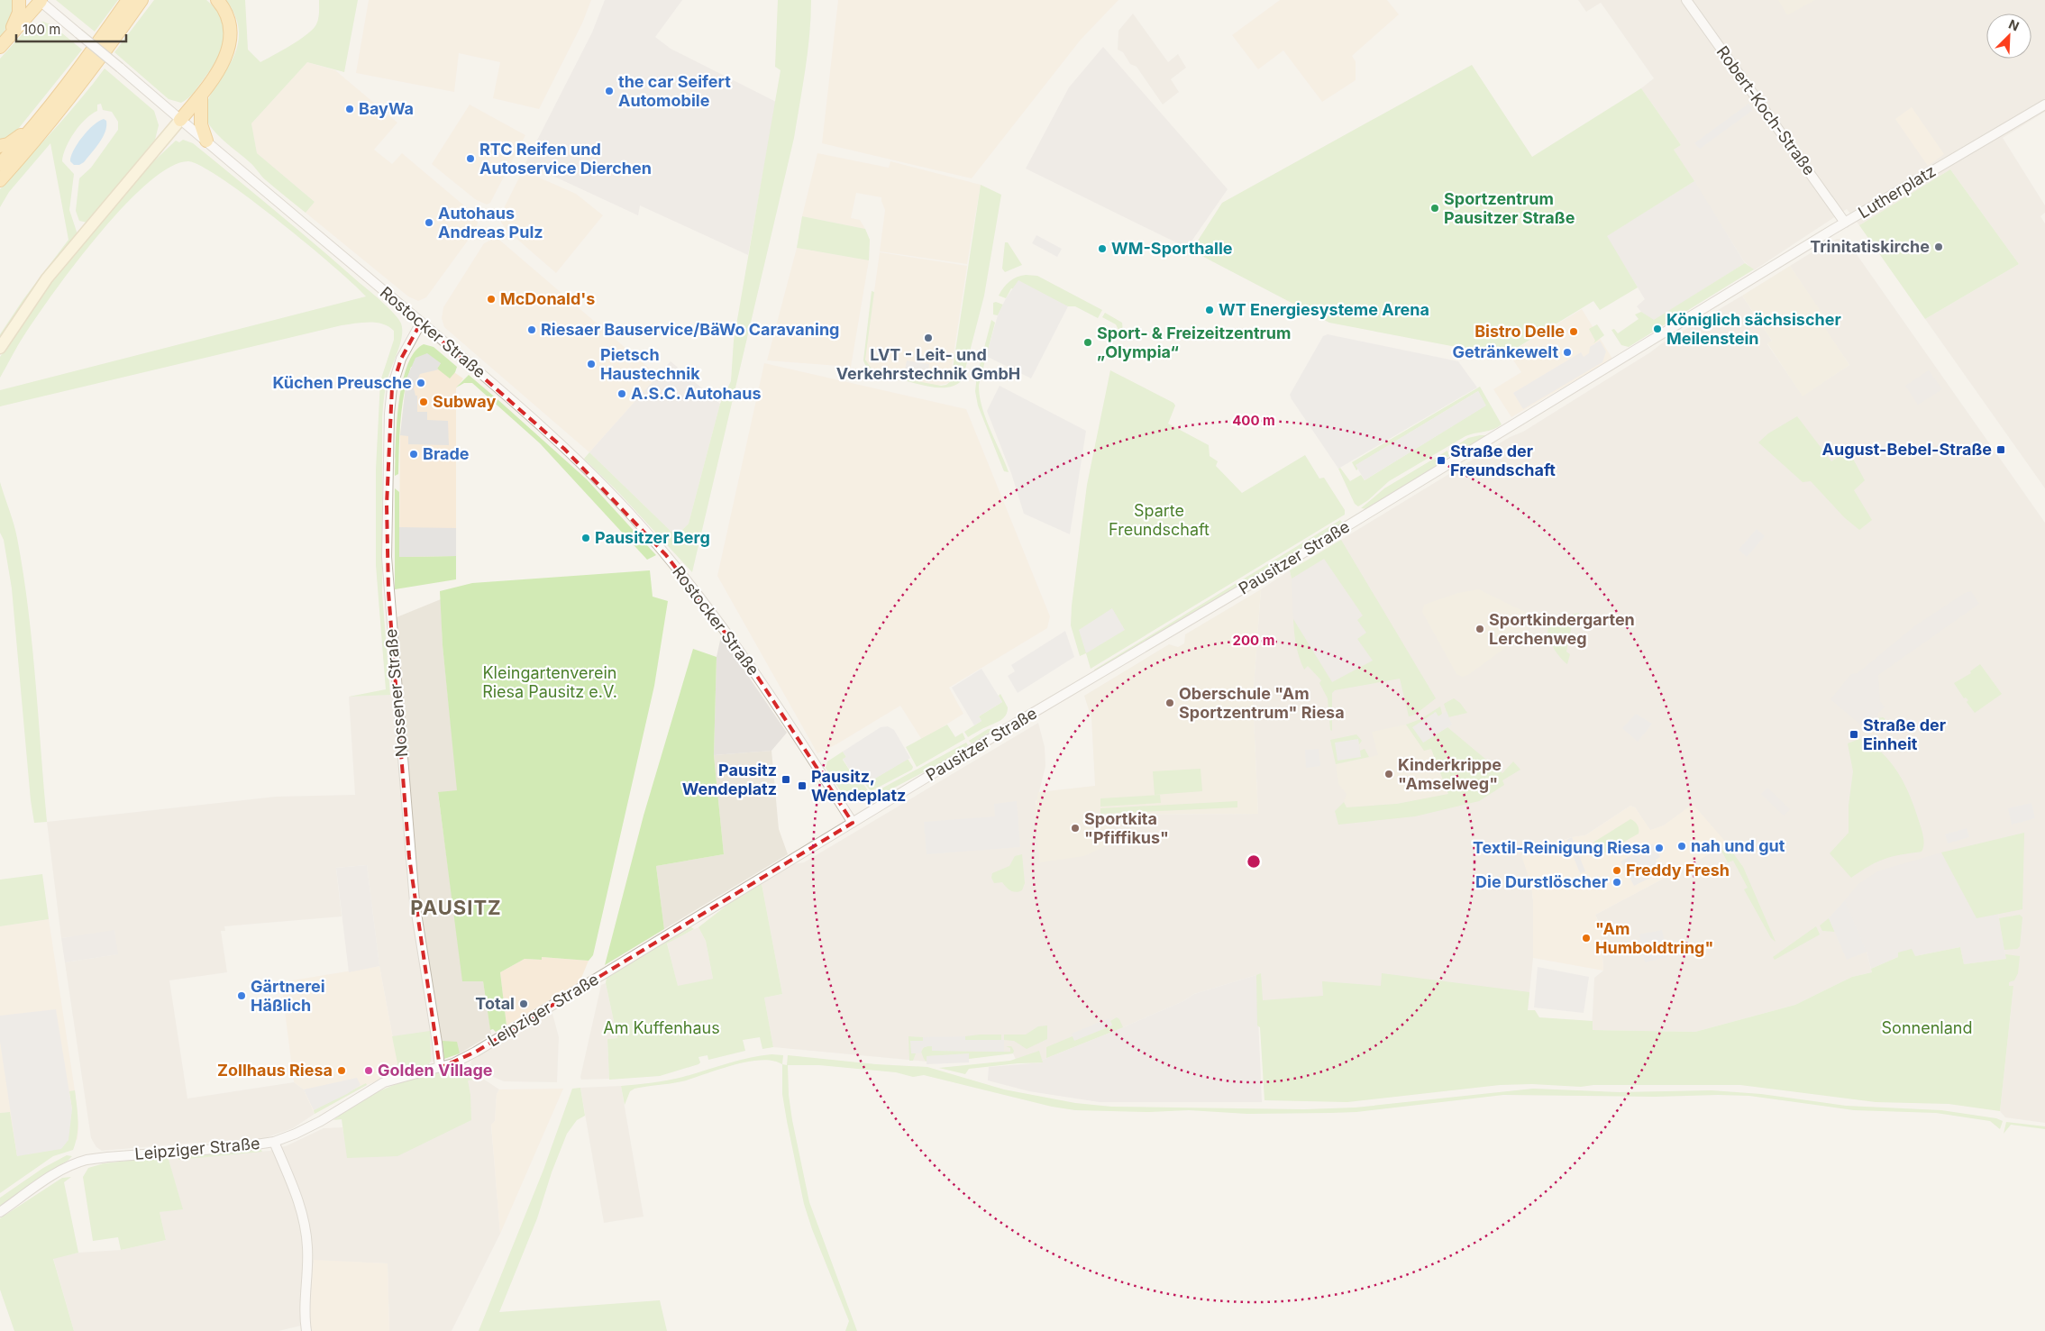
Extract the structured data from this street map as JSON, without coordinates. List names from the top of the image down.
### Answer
{
  "streets": {
    "street": [
      "Robert-Koch-Straße",
      "Lutherplatz",
      "Rostocker Straße",
      "Pausitzer Straße",
      "Nossener Straße",
      "Leipziger Straße"
    ]
  },
  "crossings": [
    ["Robert-Koch-Straße", "Lutherplatz"],
    ["Robert-Koch-Straße", "Pausitzer Straße"],
    ["Lutherplatz", "Pausitzer Straße"],
    ["Rostocker Straße", "Pausitzer Straße"],
    ["Rostocker Straße", "Nossener Straße"],
    ["Pausitzer Straße", "Leipziger Straße"],
    ["Nossener Straße", "Leipziger Straße"]
  ],
  "districts": ["PAUSITZ"],
  "parks": [
    "Sparte Freundschaft",
    "Kleingartenverein Riesa Pausitz e.V.",
    "Am Kuffenhaus",
    "Sonnenland"
  ],
  "places": {
    "other": [
      "the car Seifert Automobile",
      "BayWa",
      "RTC Reifen und Autoservice Dierchen",
      "Sportzentrum Pausitzer Straße",
      "Autohaus Andreas Pulz",
      "Trinitatiskirche",
      "WM-Sporthalle",
      "McDonald's",
      "WT Energiesysteme Arena",
      "Königlich sächsischer Meilenstein",
      "Riesaer Bauservice/BäWo Caravaning",
      "Bistro Delle",
      "LVT - Leit- und Verkehrstechnik GmbH",
      "Sport- & Freizeitzentrum „Olympia“",
      "Getränkewelt",
      "Pietsch Haustechnik",
      "Küchen Preusche",
      "A.S.C. Autohaus",
      "Subway",
      "Brade",
      "Pausitzer Berg",
      "Sportkindergarten Lerchenweg",
      "Oberschule \"Am Sportzentrum\" Riesa",
      "Kinderkrippe \"Amselweg\"",
      "Sportkita \"Pfiffikus\"",
      "nah und gut",
      "Textil-Reinigung Riesa",
      "Freddy Fresh",
      "Die Durstlöscher",
      "\"Am Humboldtring\"",
      "Gärtnerei Häßlich",
      "Total",
      "Zollhaus Riesa",
      "Golden Village"
    ],
    "transit": [
      "August-Bebel-Straße",
      "Straße der Freundschaft",
      "Straße der Einheit",
      "Pausitz Wendeplatz",
      "Pausitz, Wendeplatz"
    ]
  },
  "scale_bar": "100 m",
  "north": "top right",
  "rings": ["400 m", "200 m"]
}
